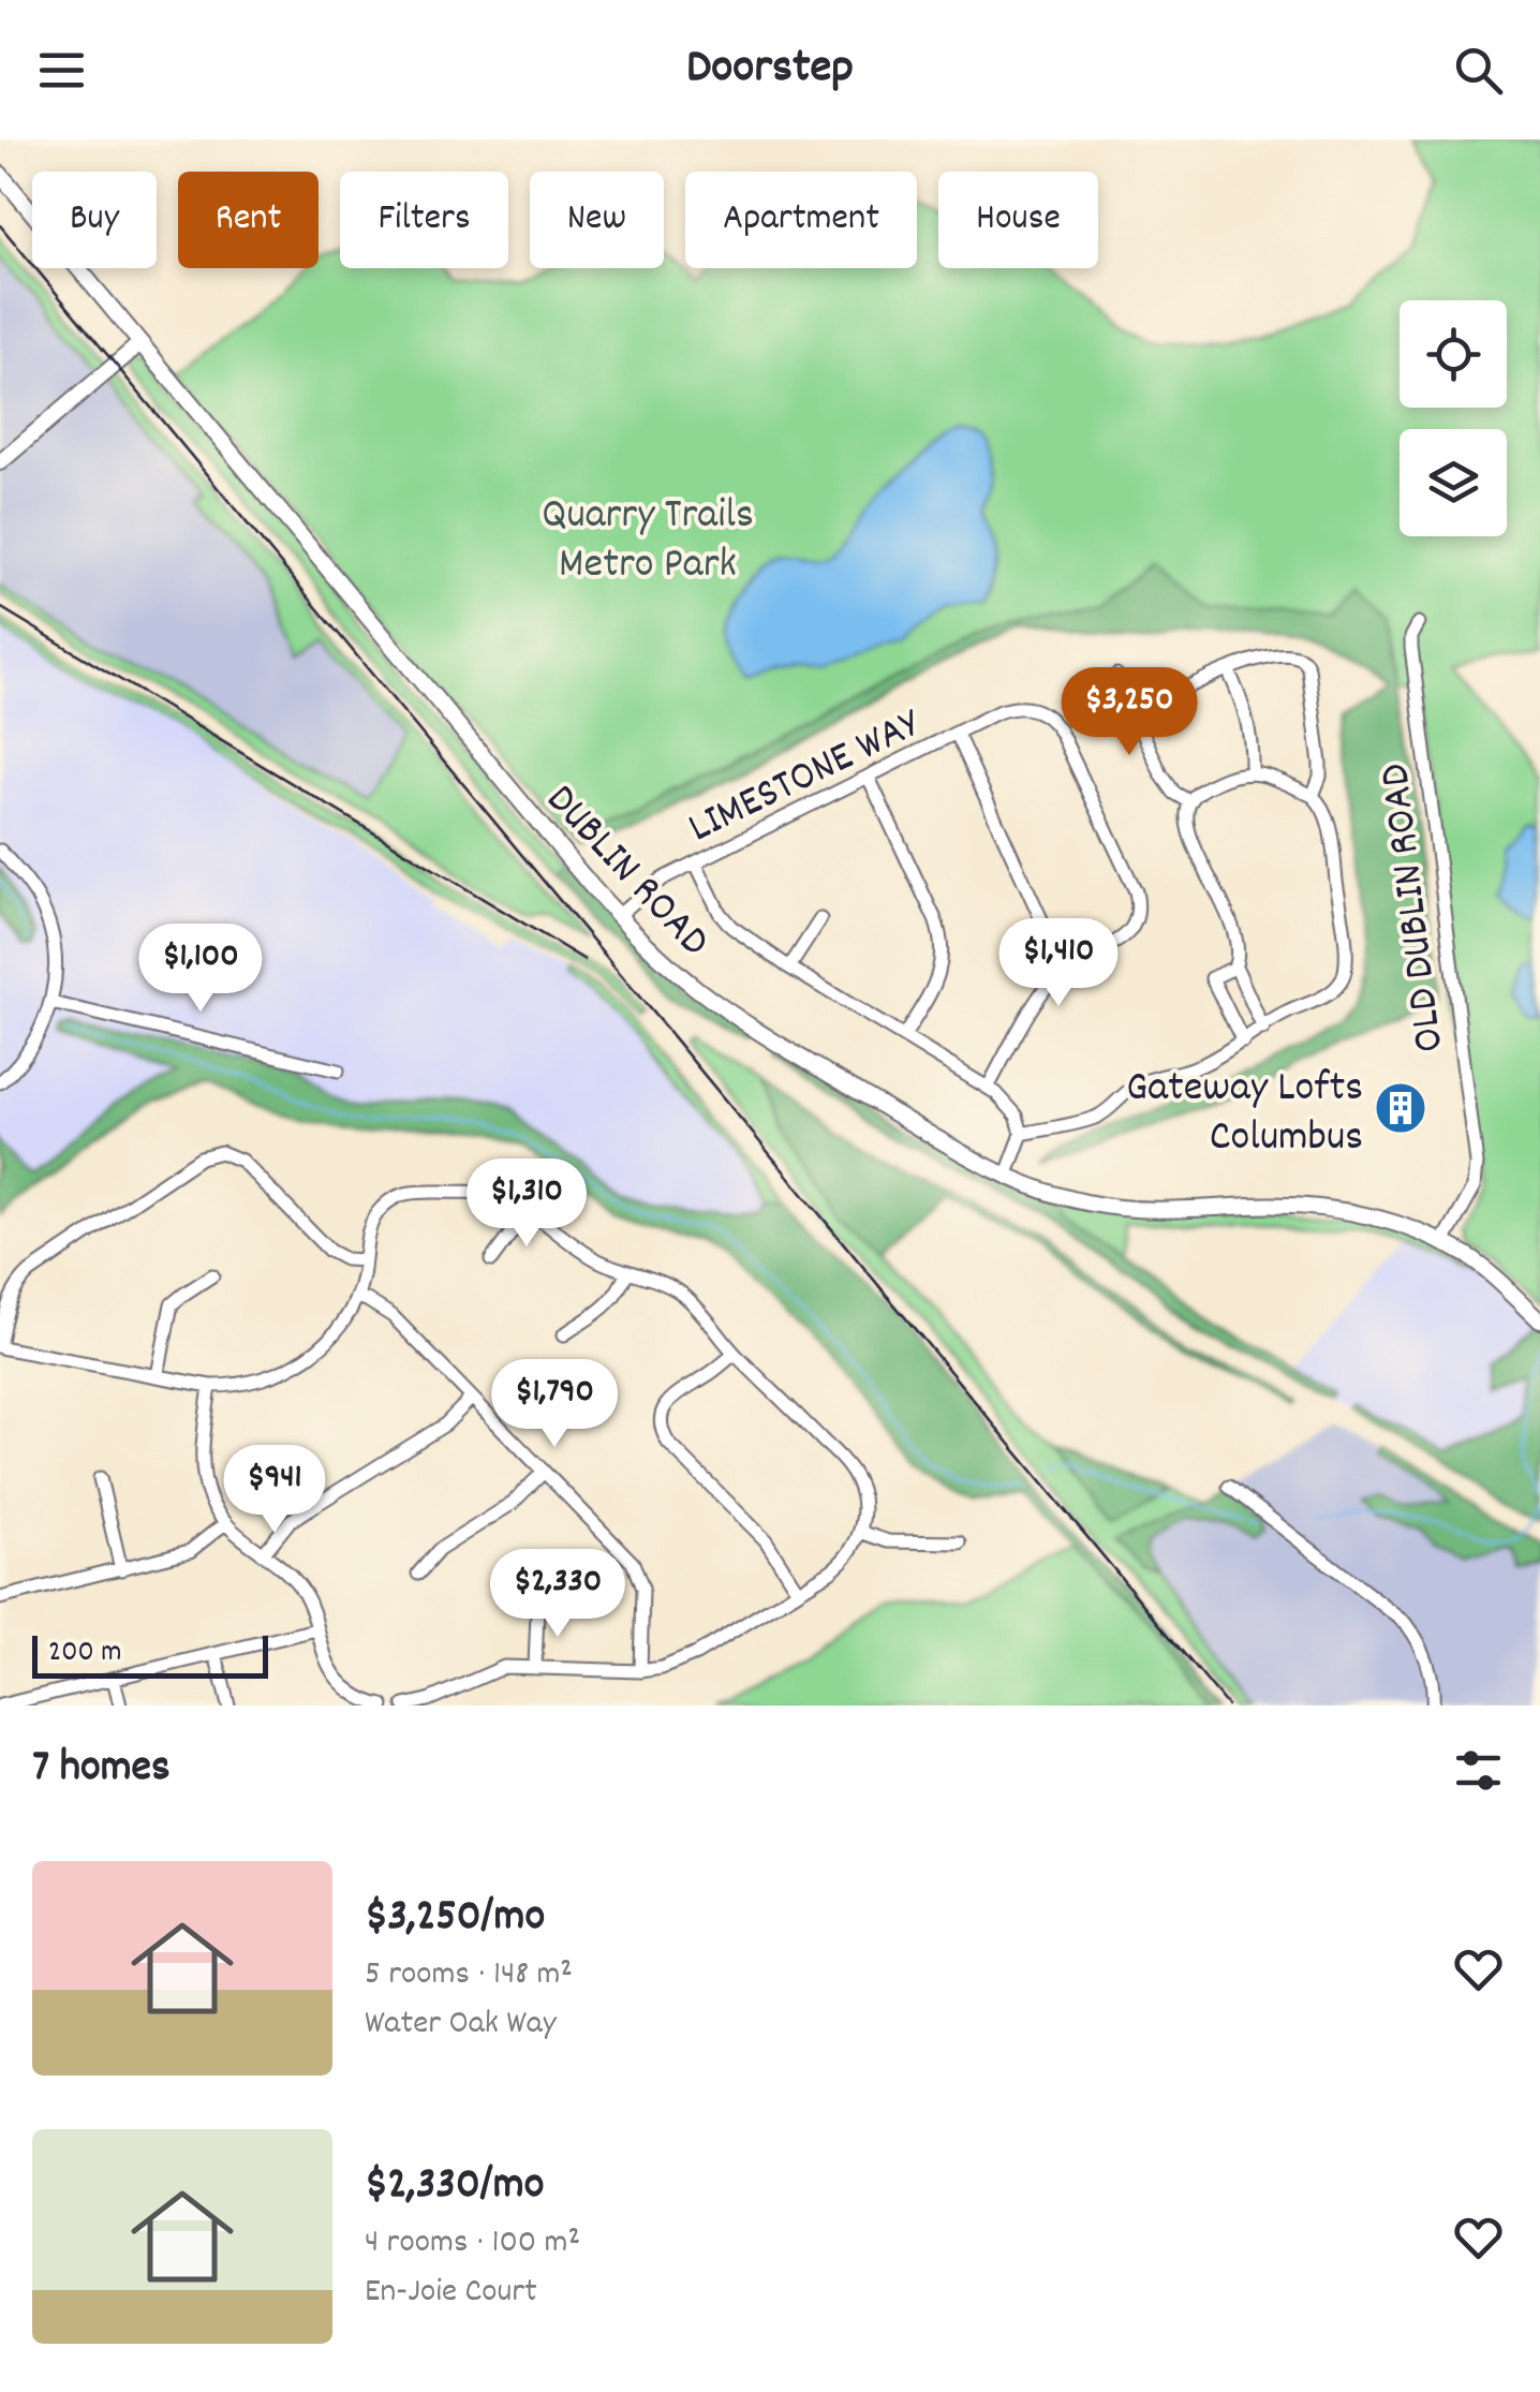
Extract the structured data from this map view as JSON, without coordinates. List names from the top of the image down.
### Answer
{
  "streets": {
    "main road": ["DUBLIN ROAD"],
    "street": ["LIMESTONE WAY", "OLD DUBLIN ROAD"]
  },
  "crossings": [
    ["LIMESTONE WAY", "DUBLIN ROAD"],
    ["DUBLIN ROAD", "OLD DUBLIN ROAD"]
  ],
  "parks": ["Quarry Trails Metro Park"],
  "places": {
    "building": ["Gateway Lofts Columbus"]
  },
  "scale_bar": "200 m",
  "page": {
    "header": "Doorstep",
    "chip": [
      "Buy",
      "Rent",
      "Filters",
      "New",
      "Apartment",
      "House"
    ],
    "price": [
      "$3,250",
      "$1,410",
      "$1,100",
      "$1,310",
      "$1,790",
      "$941",
      "$2,330"
    ],
    "scale": "200 m",
    "heading": "7 homes",
    "list": [
      {
        "name": "$3,250/mo",
        "note": "5 rooms · 148 m² · Water Oak Way"
      },
      {
        "name": "$2,330/mo",
        "note": "4 rooms · 100 m² · En-Joie Court"
      }
    ]
  }
}
